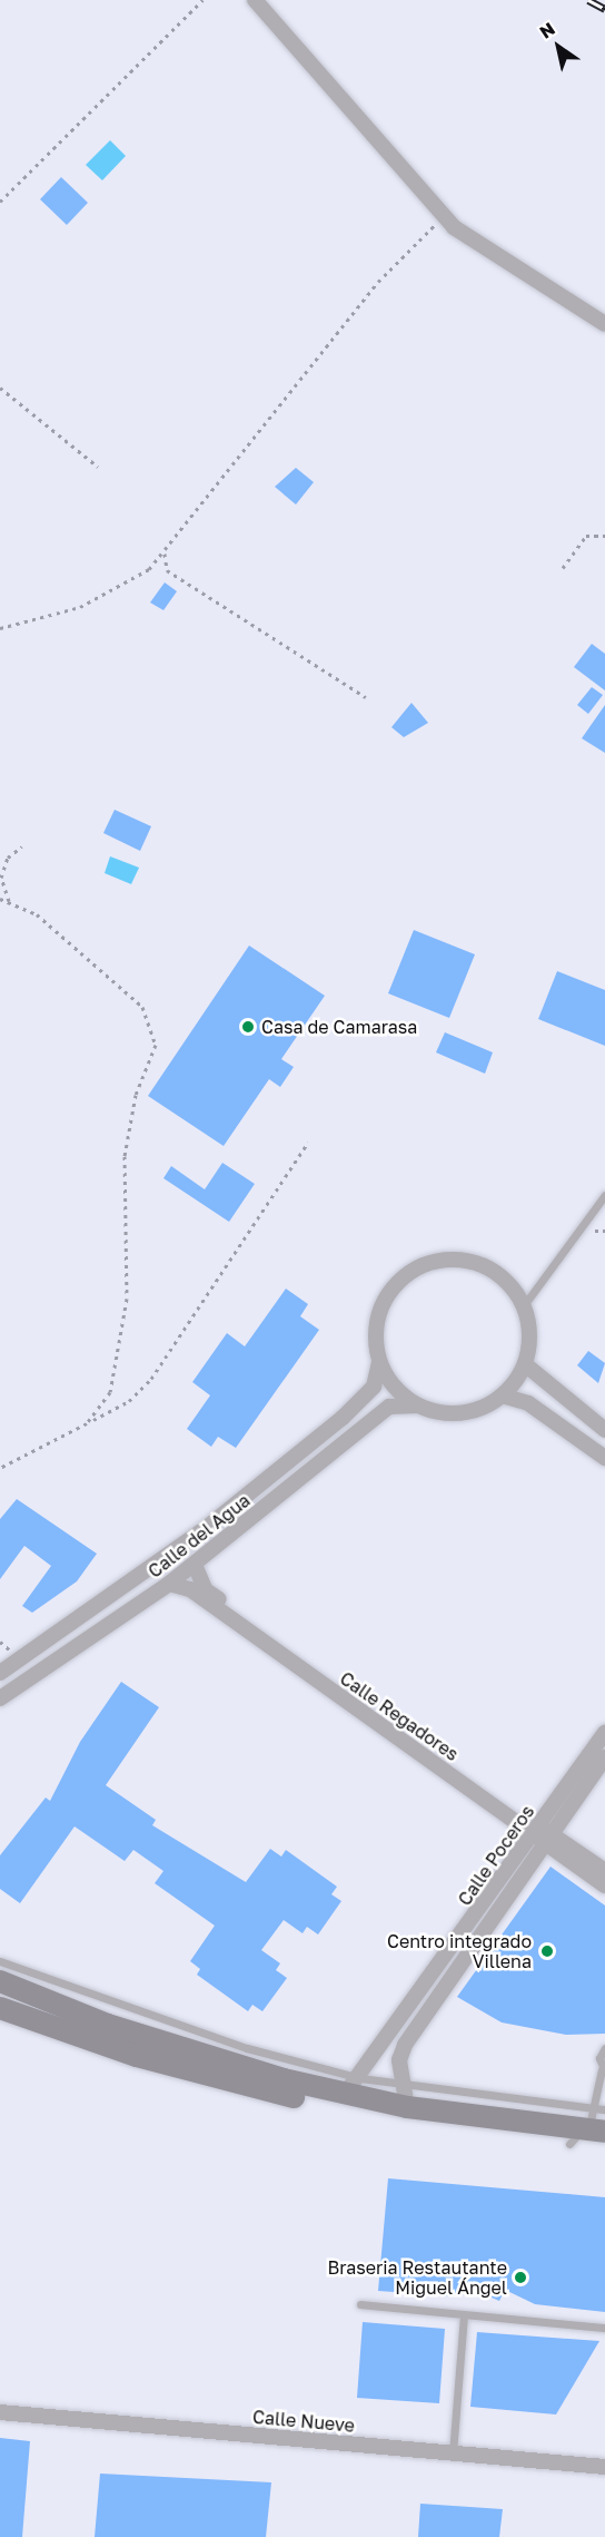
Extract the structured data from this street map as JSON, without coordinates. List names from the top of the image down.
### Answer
{
  "streets": {
    "street": [
      "Calle del Agua",
      "Calle Regadores",
      "Calle Poceros",
      "Calle Nueve"
    ]
  },
  "crossings": [
    ["Calle del Agua", "Calle Regadores"],
    ["Calle Regadores", "Calle Poceros"]
  ],
  "places": ["Casa de Camarasa", "Centro integrado Villena", "Braseria Restautante Miguel Ángel"],
  "north": "top left"
}
